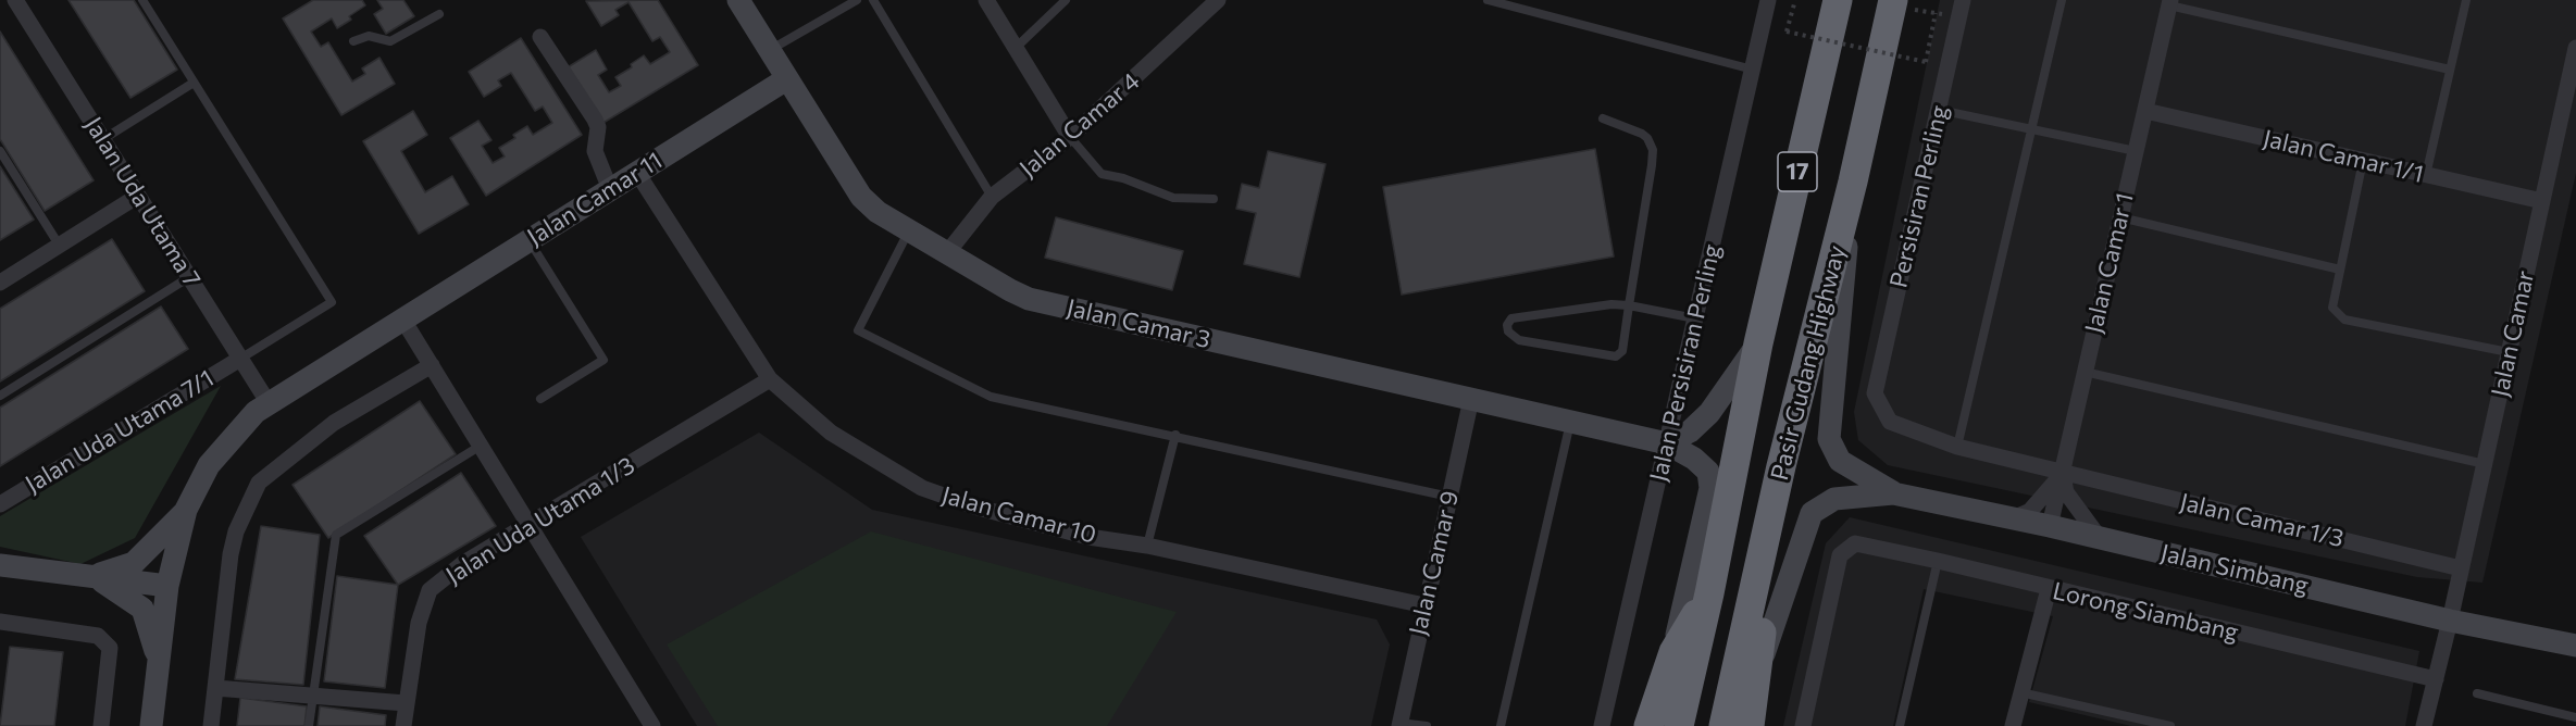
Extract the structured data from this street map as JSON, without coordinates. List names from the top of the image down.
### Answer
{
  "streets": {
    "highway": ["17", "Pasir Gudang Highway"],
    "street": [
      "Jalan Camar 4",
      "Jalan Camar 1/1",
      "Persisiran Perling",
      "Jalan Camar 11",
      "Jalan Uda Utama 7",
      "Jalan Camar 1",
      "Jalan Camar 3",
      "Jalan Camar",
      "Jalan Persisiran Perling",
      "Jalan Uda Utama 7/1",
      "Jalan Camar 10",
      "Jalan Uda Utama 1/3",
      "Jalan Camar 1/3",
      "Jalan Camar 9",
      "Jalan Simbang",
      "Lorong Siambang"
    ]
  },
  "crossings": [
    ["Jalan Camar 4", "Jalan Camar 3"],
    ["Jalan Camar 1/1", "Jalan Camar 1"],
    ["Jalan Camar 1/1", "Jalan Camar"],
    ["Persisiran Perling", "Jalan Camar 1/3"],
    ["Jalan Camar 11", "Jalan Uda Utama 7"],
    ["Jalan Camar 11", "Jalan Camar 3"],
    ["Jalan Camar 11", "Jalan Camar 10"],
    ["Jalan Uda Utama 7", "Jalan Uda Utama 7/1"],
    ["Jalan Camar 1", "Jalan Camar 1/3"],
    ["Jalan Camar 1", "Jalan Simbang"],
    ["Jalan Camar 3", "Jalan Persisiran Perling"],
    ["Jalan Camar 3", "Jalan Camar 9"],
    ["Jalan Camar", "Jalan Camar 1/3"],
    ["Jalan Camar", "Jalan Simbang"],
    ["Jalan Camar", "Lorong Siambang"],
    ["Jalan Camar 10", "Jalan Uda Utama 1/3"],
    ["Jalan Camar 10", "Jalan Camar 9"]
  ]
}
